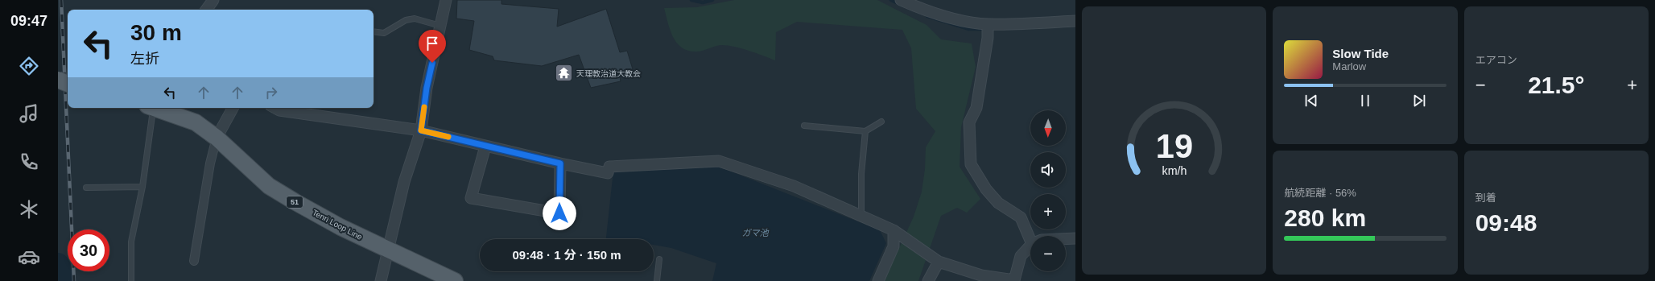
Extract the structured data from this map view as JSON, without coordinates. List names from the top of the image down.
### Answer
{
  "streets": {
    "main road": ["51", "Tenri Loop Line"]
  },
  "water": ["ガマ池"],
  "places": {
    "temple": ["天理教治道大教会"]
  },
  "north": "bottom",
  "page": {
    "tabs": "09:47",
    "tile": [
      "エアコン",
      ["航続距離 · 56%", "280 km"],
      ["到着", "09:48"]
    ],
    "turn": ["30 m", "左折"],
    "song": ["Slow Tide", "Marlow"],
    "heat": ["−", "21.5°", "+"],
    "map_buttons": ["+", "−"],
    "limit": "30",
    "trip": "09:48 · 1 分 · 150 m",
    "gauge": ["19", "km/h"]
  }
}
